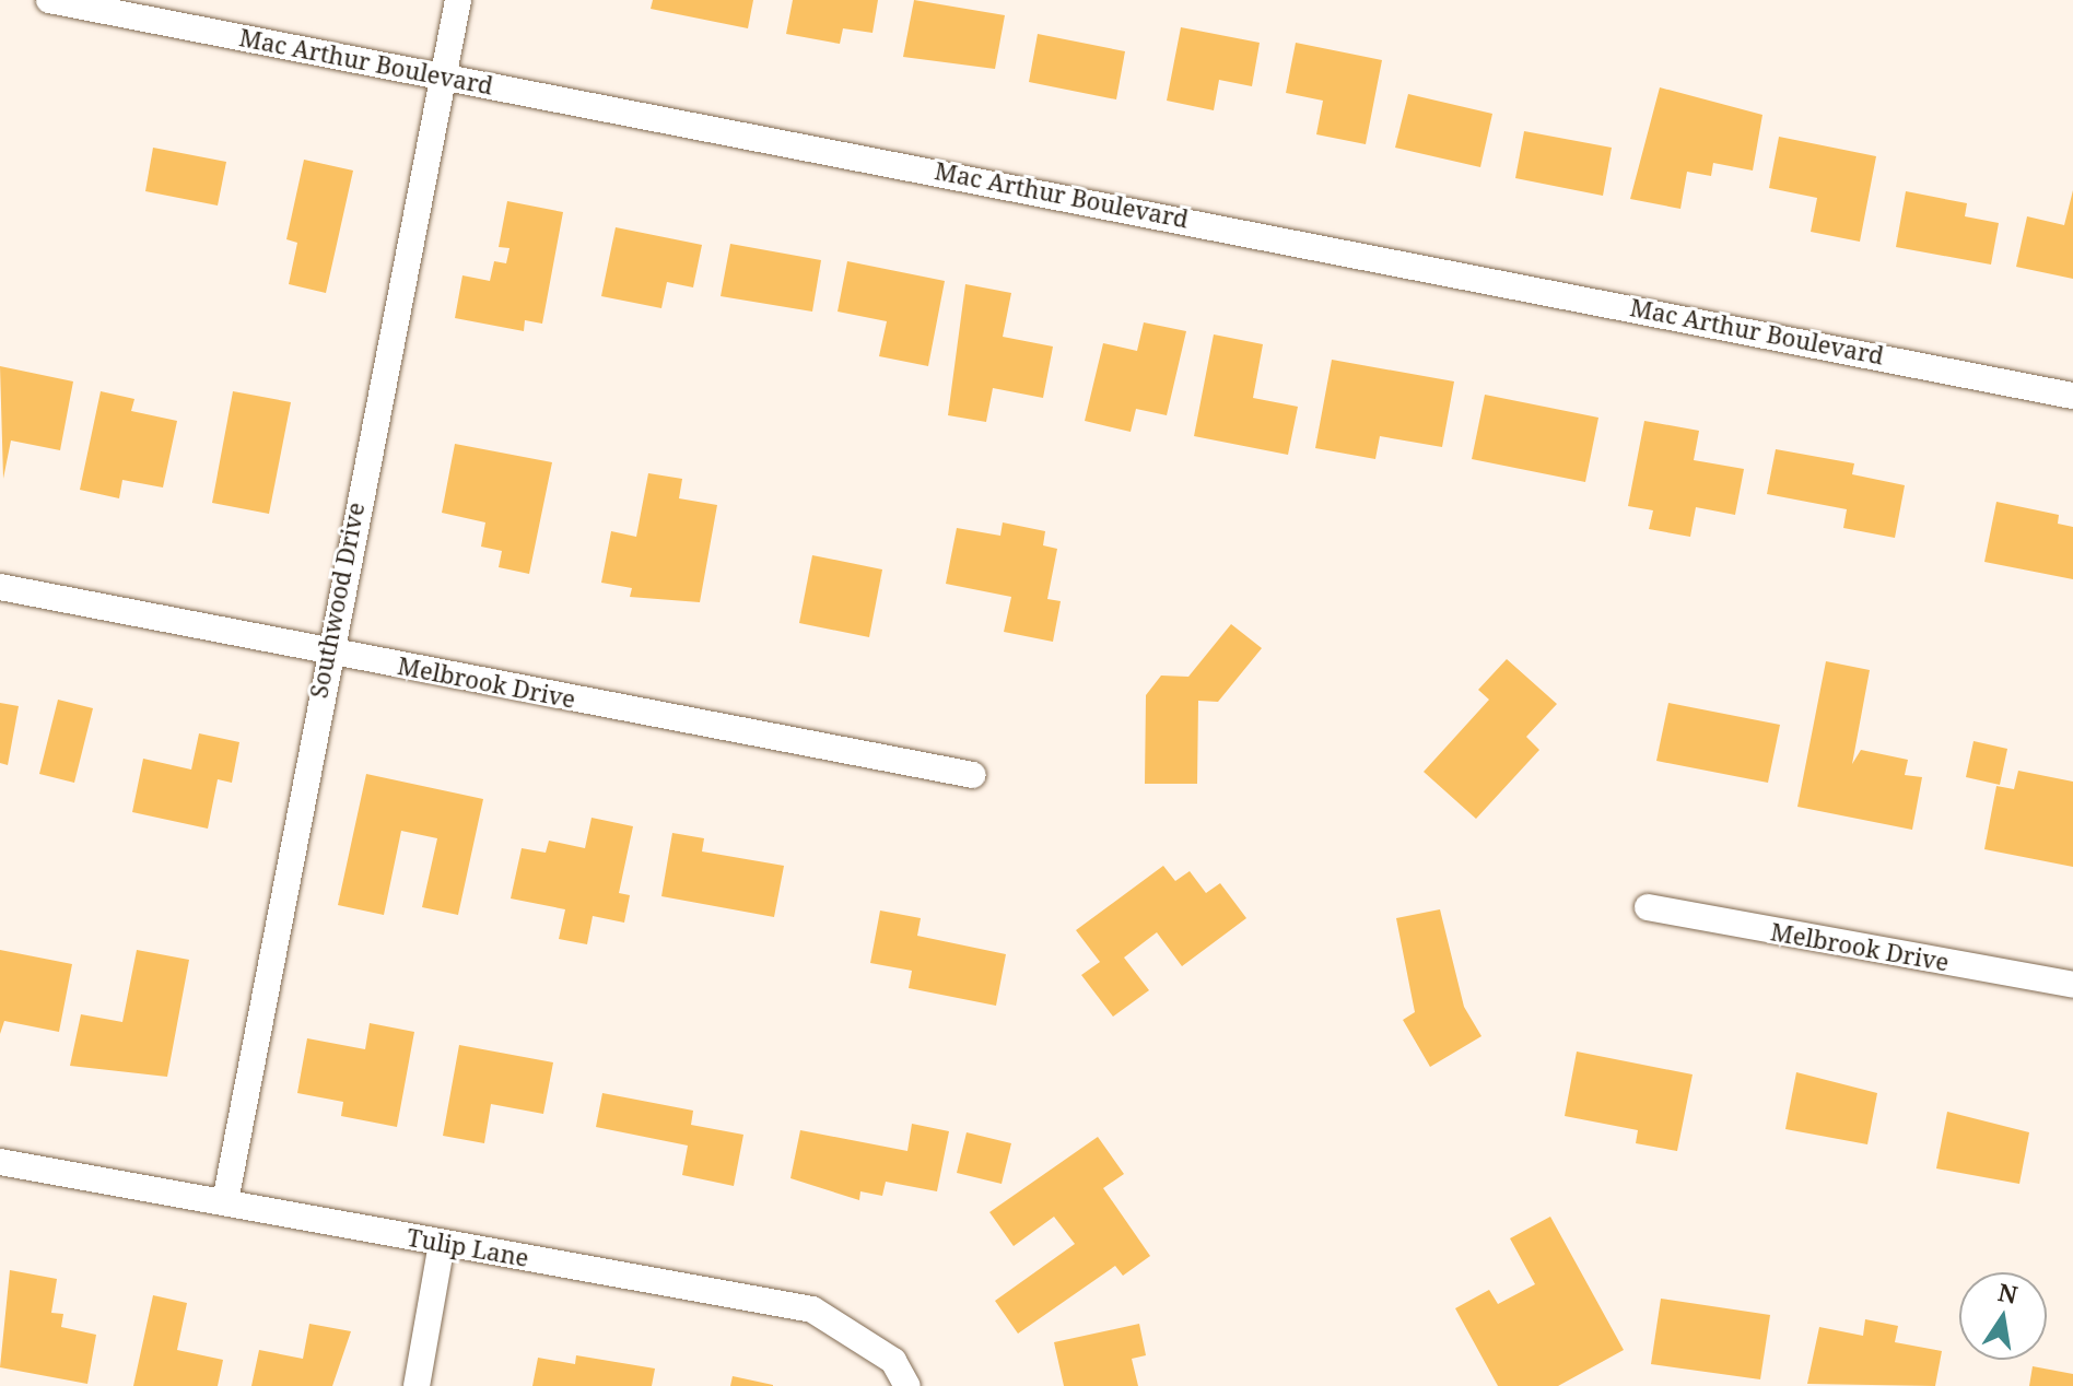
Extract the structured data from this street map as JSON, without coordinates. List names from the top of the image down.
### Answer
{
  "streets": {
    "street": [
      "Mac Arthur Boulevard",
      "Southwood Drive",
      "Melbrook Drive",
      "Tulip Lane"
    ]
  },
  "crossings": [
    ["Mac Arthur Boulevard", "Southwood Drive"],
    ["Southwood Drive", "Melbrook Drive"],
    ["Southwood Drive", "Tulip Lane"]
  ],
  "north": "top"
}
